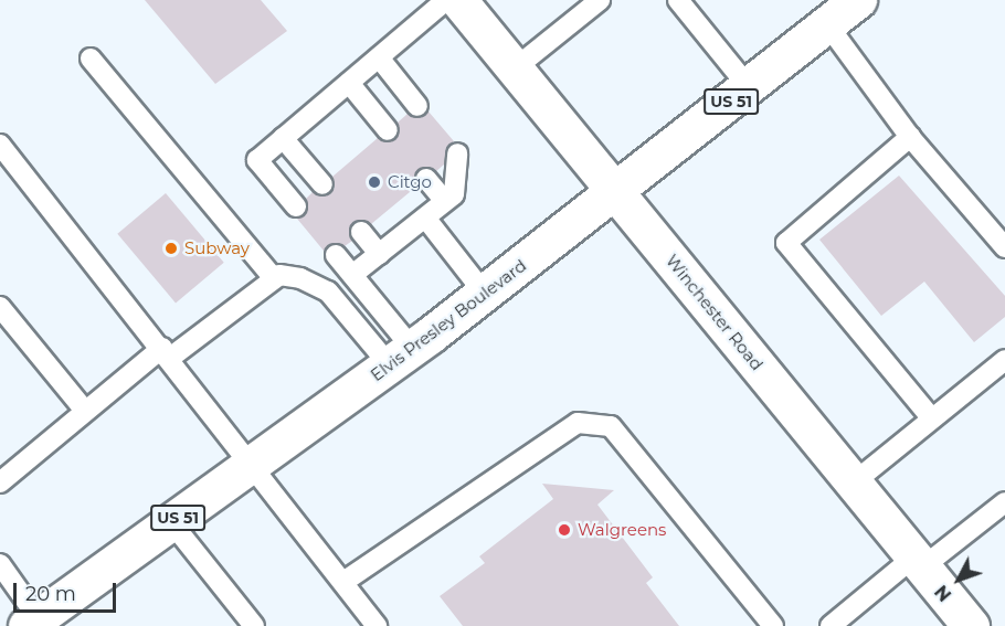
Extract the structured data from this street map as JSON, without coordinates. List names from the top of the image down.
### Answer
{
  "streets": {
    "main road": ["US 51", "Winchester Road", "Elvis Presley Boulevard"]
  },
  "crossings": [
    ["Winchester Road", "Elvis Presley Boulevard"]
  ],
  "places": ["Citgo", "Subway", "Walgreens"],
  "scale_bar": "20 m",
  "north": "bottom left"
}
